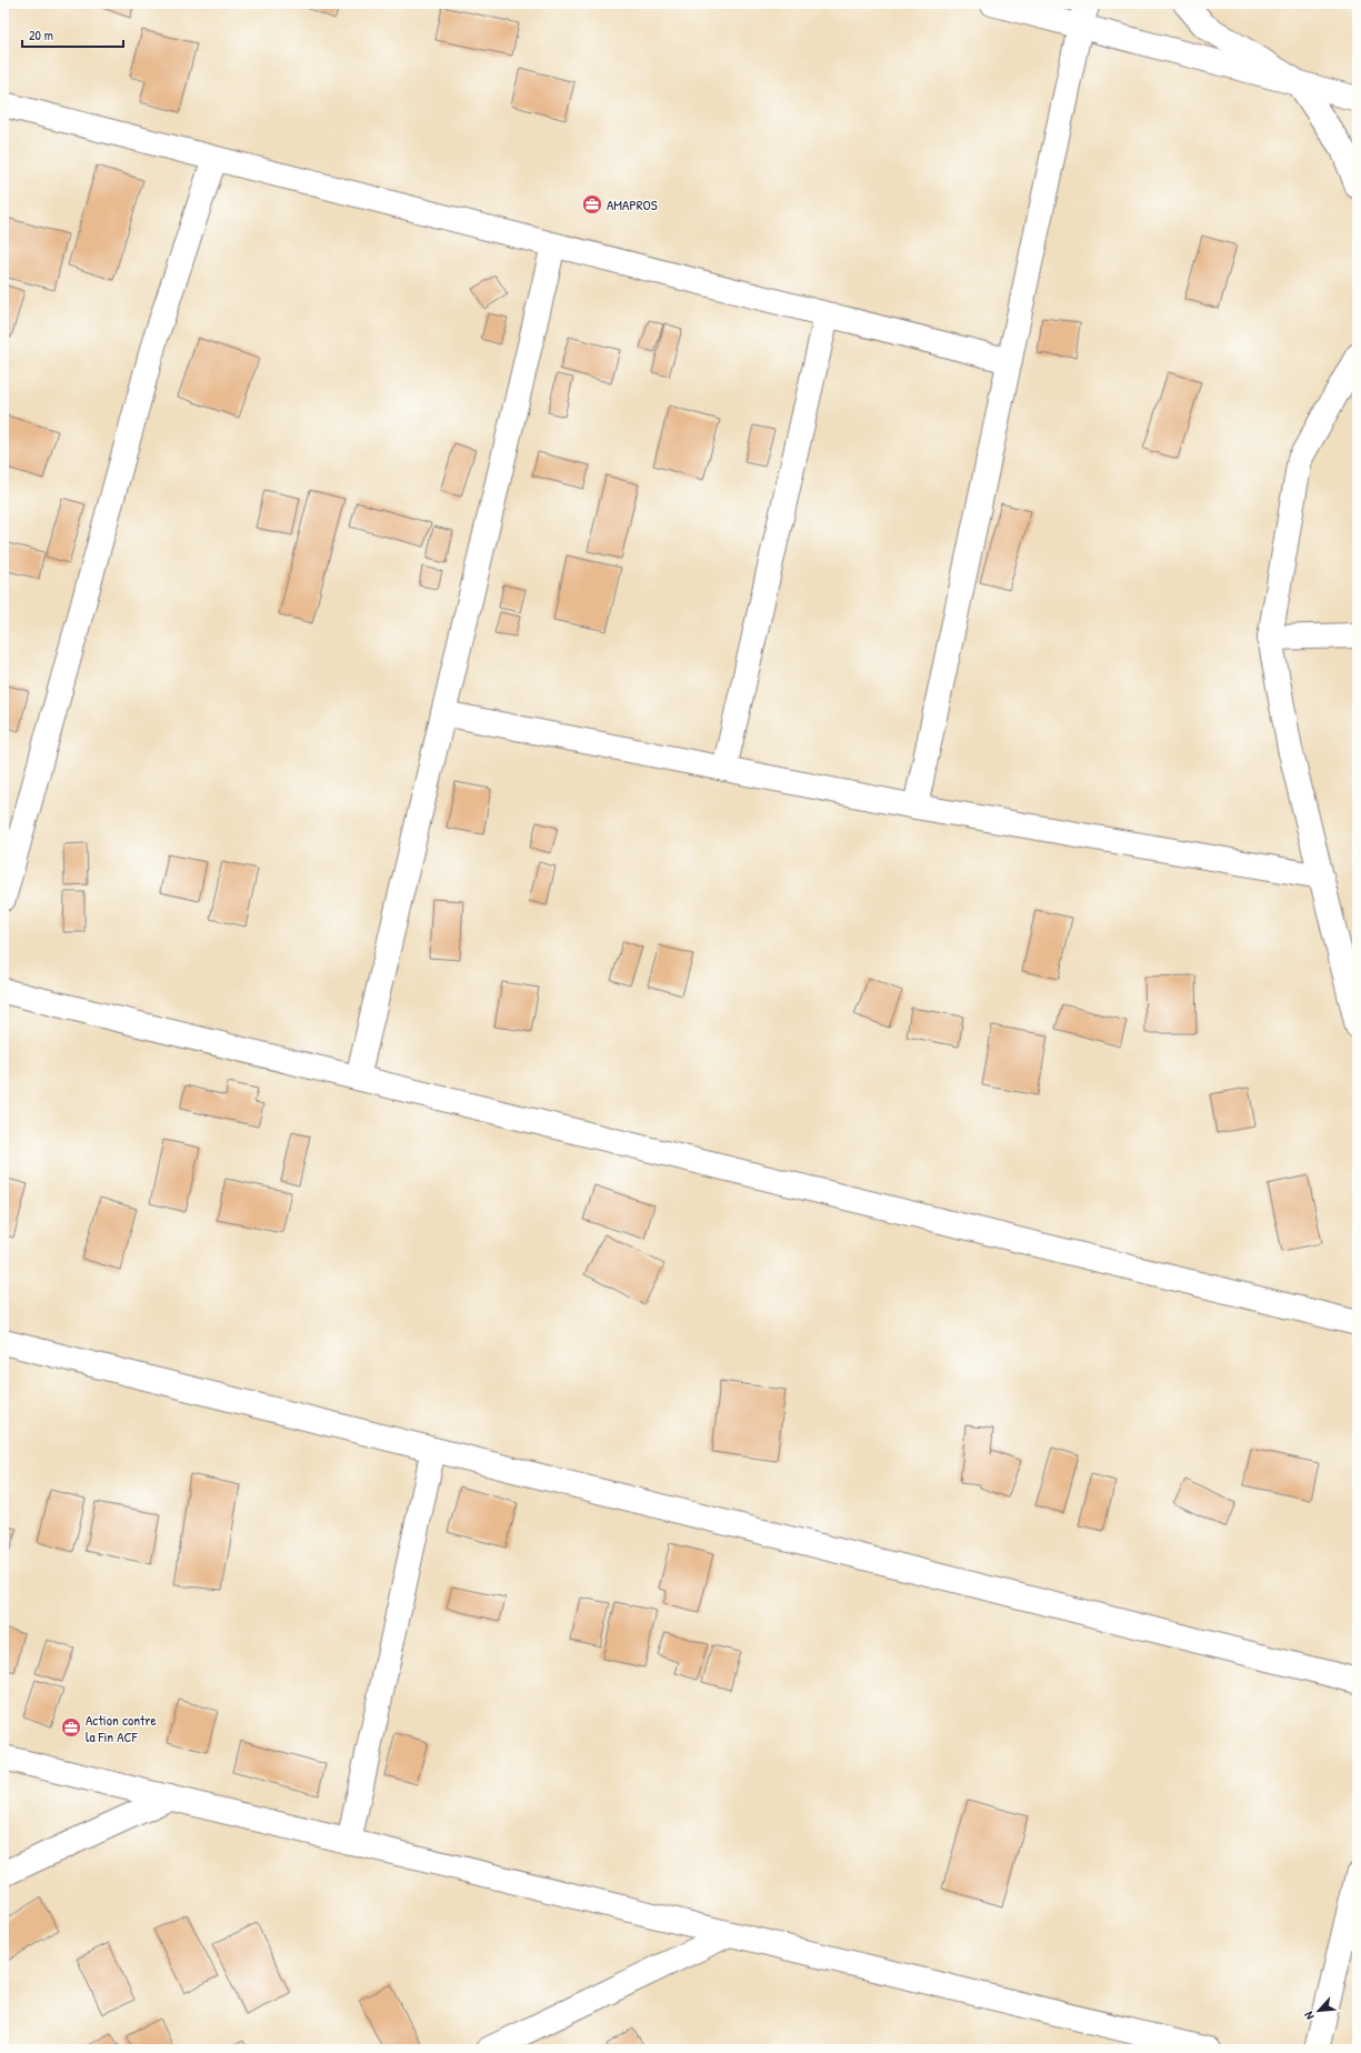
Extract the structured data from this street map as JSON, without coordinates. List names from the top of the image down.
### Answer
{
  "places": {
    "office": ["AMAPROS", "Action contre la Fin ACF"]
  },
  "scale_bar": "20 m",
  "north": "bottom left"
}
